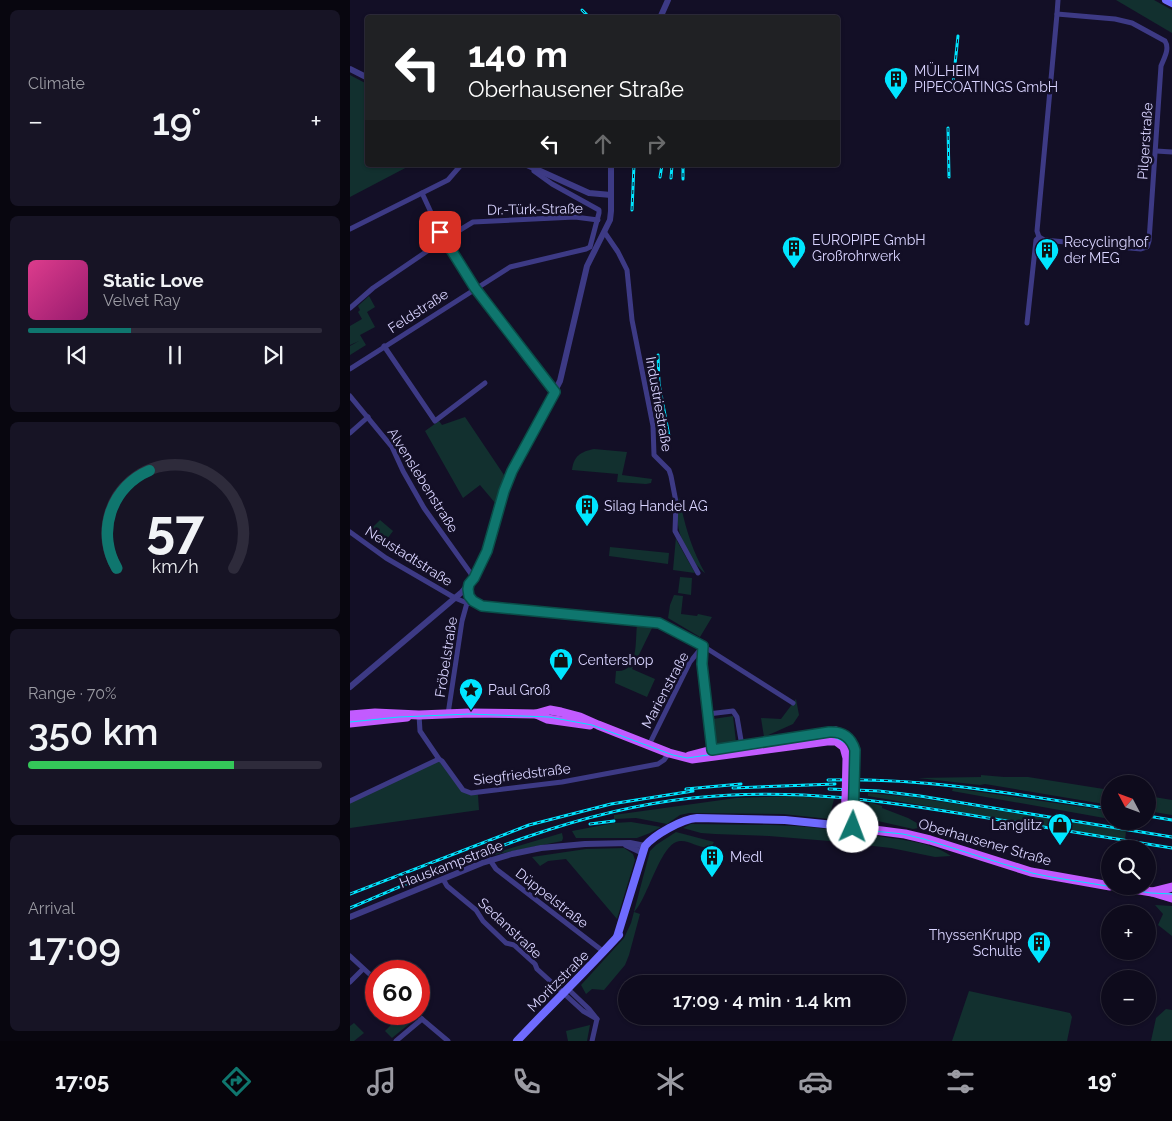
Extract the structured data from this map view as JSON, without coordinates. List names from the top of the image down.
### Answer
{
  "streets": {
    "main road": ["Oberhausener Straße", "Moritzstraße"],
    "street": [
      "Pilgerstraße",
      "Dr.-Türk-Straße",
      "Feldstraße",
      "Industriestraße",
      "Alvenslebenstraße",
      "Neustadtstraße",
      "Fröbelstraße",
      "Marienstraße",
      "Siegfriedstraße",
      "Hauskampstraße",
      "Düppelstraße",
      "Sedanstraße"
    ]
  },
  "crossings": [
    ["Dr.-Türk-Straße", "Feldstraße"],
    ["Neustadtstraße", "Fröbelstraße"],
    ["Neustadtstraße", "Marienstraße"],
    ["Hauskampstraße", "Düppelstraße"],
    ["Hauskampstraße", "Sedanstraße"],
    ["Hauskampstraße", "Moritzstraße"],
    ["Düppelstraße", "Moritzstraße"],
    ["Sedanstraße", "Moritzstraße"]
  ],
  "places": {
    "building": [
      "MÜLHEIM PIPECOATINGS GmbH",
      "EUROPIPE GmbH Großrohrwerk",
      "Recyclinghof der MEG",
      "Silag Handel AG",
      "Medl",
      "ThyssenKrupp Schulte"
    ],
    "shop": ["Centershop", "Langlitz"],
    "place": ["Paul Groß"]
  },
  "north": "top left",
  "page": {
    "tile": [
      "Climate",
      ["Range · 70%", "350 km"],
      ["Arrival", "17:09"]
    ],
    "turn": ["140 m", "Oberhausener Straße"],
    "heat": ["−", "19°", "+"],
    "song": ["Static Love", "Velvet Ray"],
    "map_buttons": ["+", "−"],
    "limit": "60",
    "trip": "17:09 · 4 min · 1.4 km",
    "tabs": ["17:05", "19°"],
    "gauge": ["57", "km/h"]
  }
}
